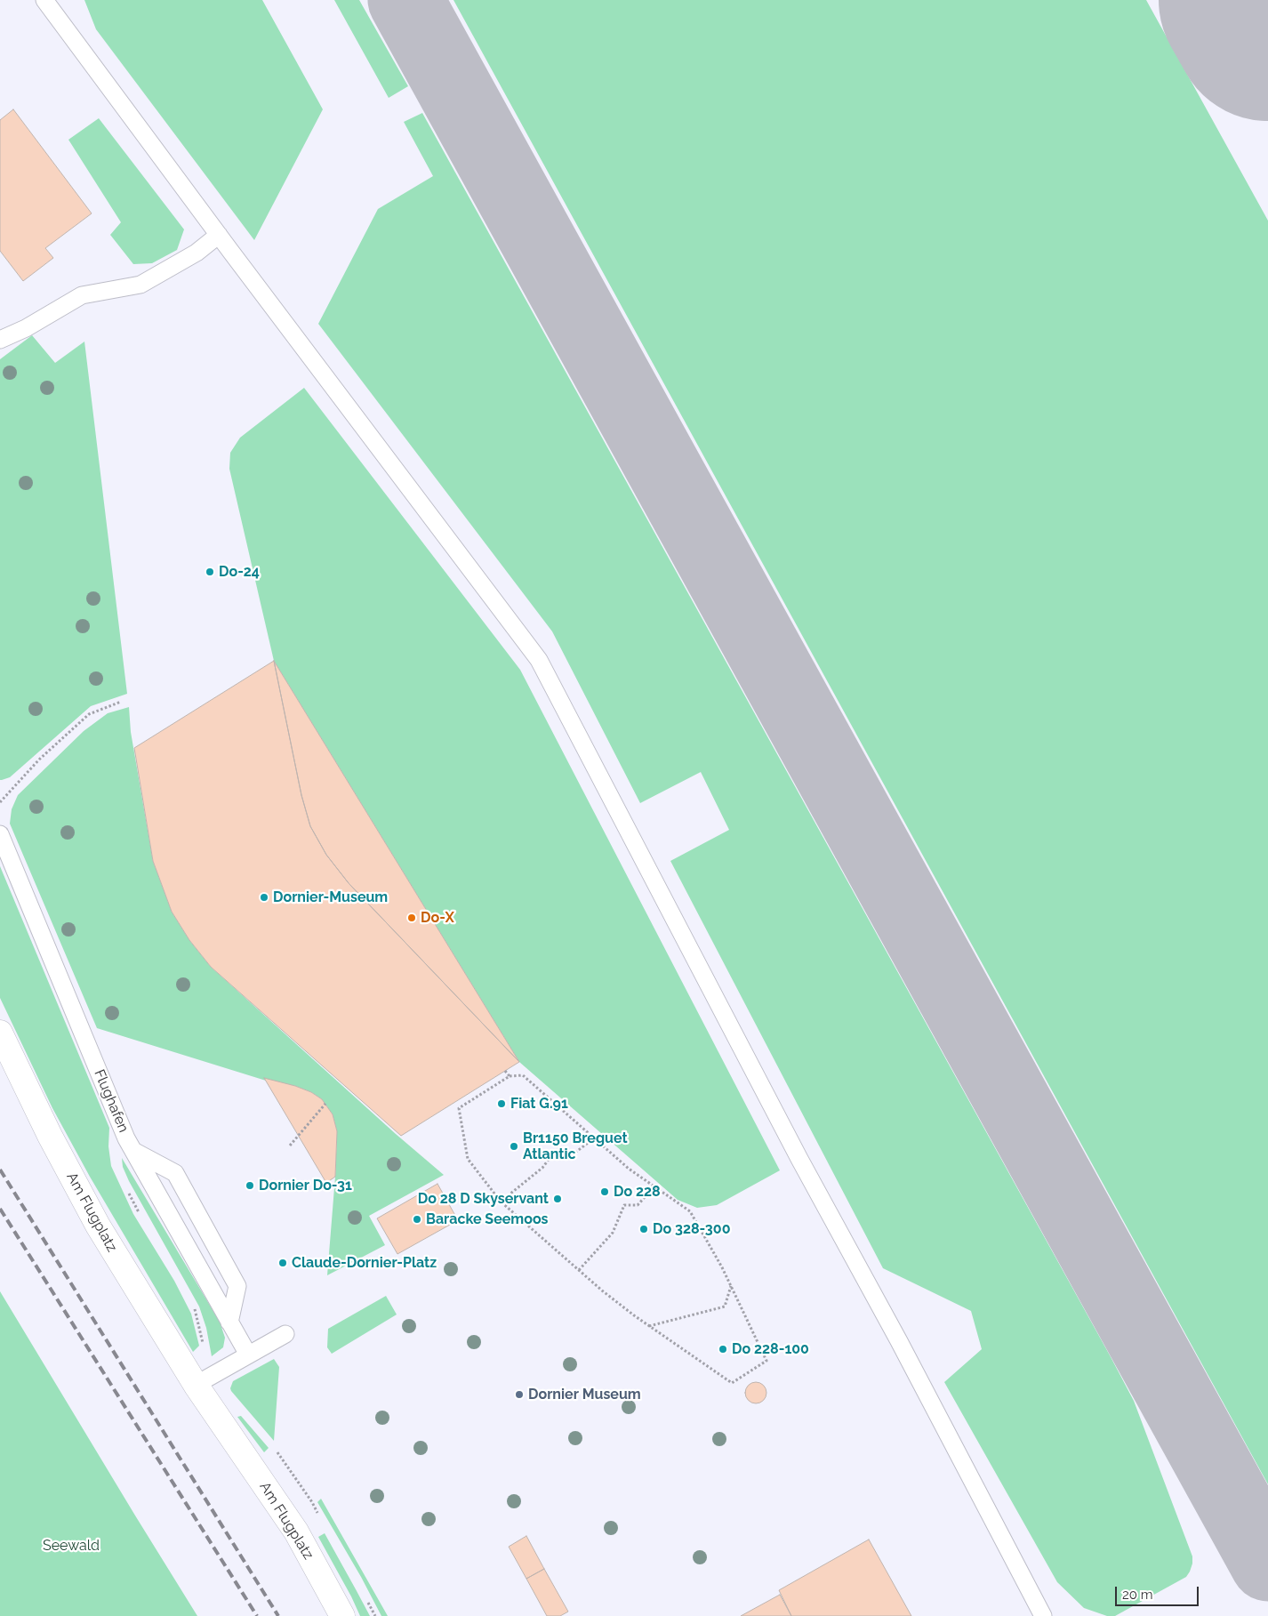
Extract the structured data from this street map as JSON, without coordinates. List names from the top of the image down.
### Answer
{
  "streets": {
    "street": ["Am Flugplatz"],
    "lane": ["Flughafen"]
  },
  "parks": ["Seewald"],
  "places": [
    "Do-24",
    "Dornier-Museum",
    "Do-X",
    "Fiat G.91",
    "Br1150 Breguet Atlantic",
    "Dornier Do-31",
    "Do 228",
    "Do 28 D Skyservant",
    "Baracke Seemoos",
    "Do 328-300",
    "Claude-Dornier-Platz",
    "Do 228-100",
    "Dornier Museum"
  ],
  "scale_bar": "20 m"
}
